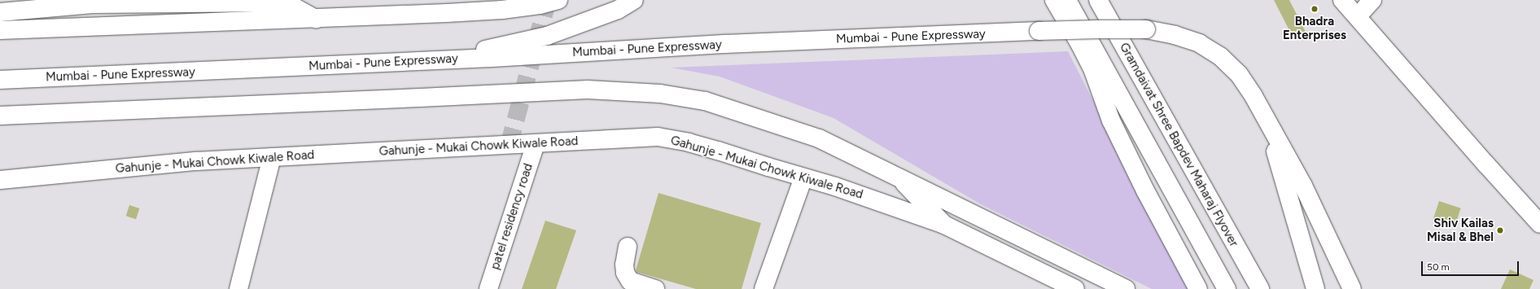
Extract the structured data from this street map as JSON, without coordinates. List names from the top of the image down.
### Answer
{
  "streets": {
    "main road": [
      "Mumbai - Pune Expressway",
      "Gramdaivat Shree Bapdev Maharaj Flyover",
      "Gahunje - Mukai Chowk Kiwale Road",
      "patel residency road"
    ]
  },
  "crossings": [
    ["Gahunje - Mukai Chowk Kiwale Road", "patel residency road"]
  ],
  "places": ["Bhadra Enterprises", "Shiv Kailas Misal & Bhel"],
  "scale_bar": "50 m"
}
